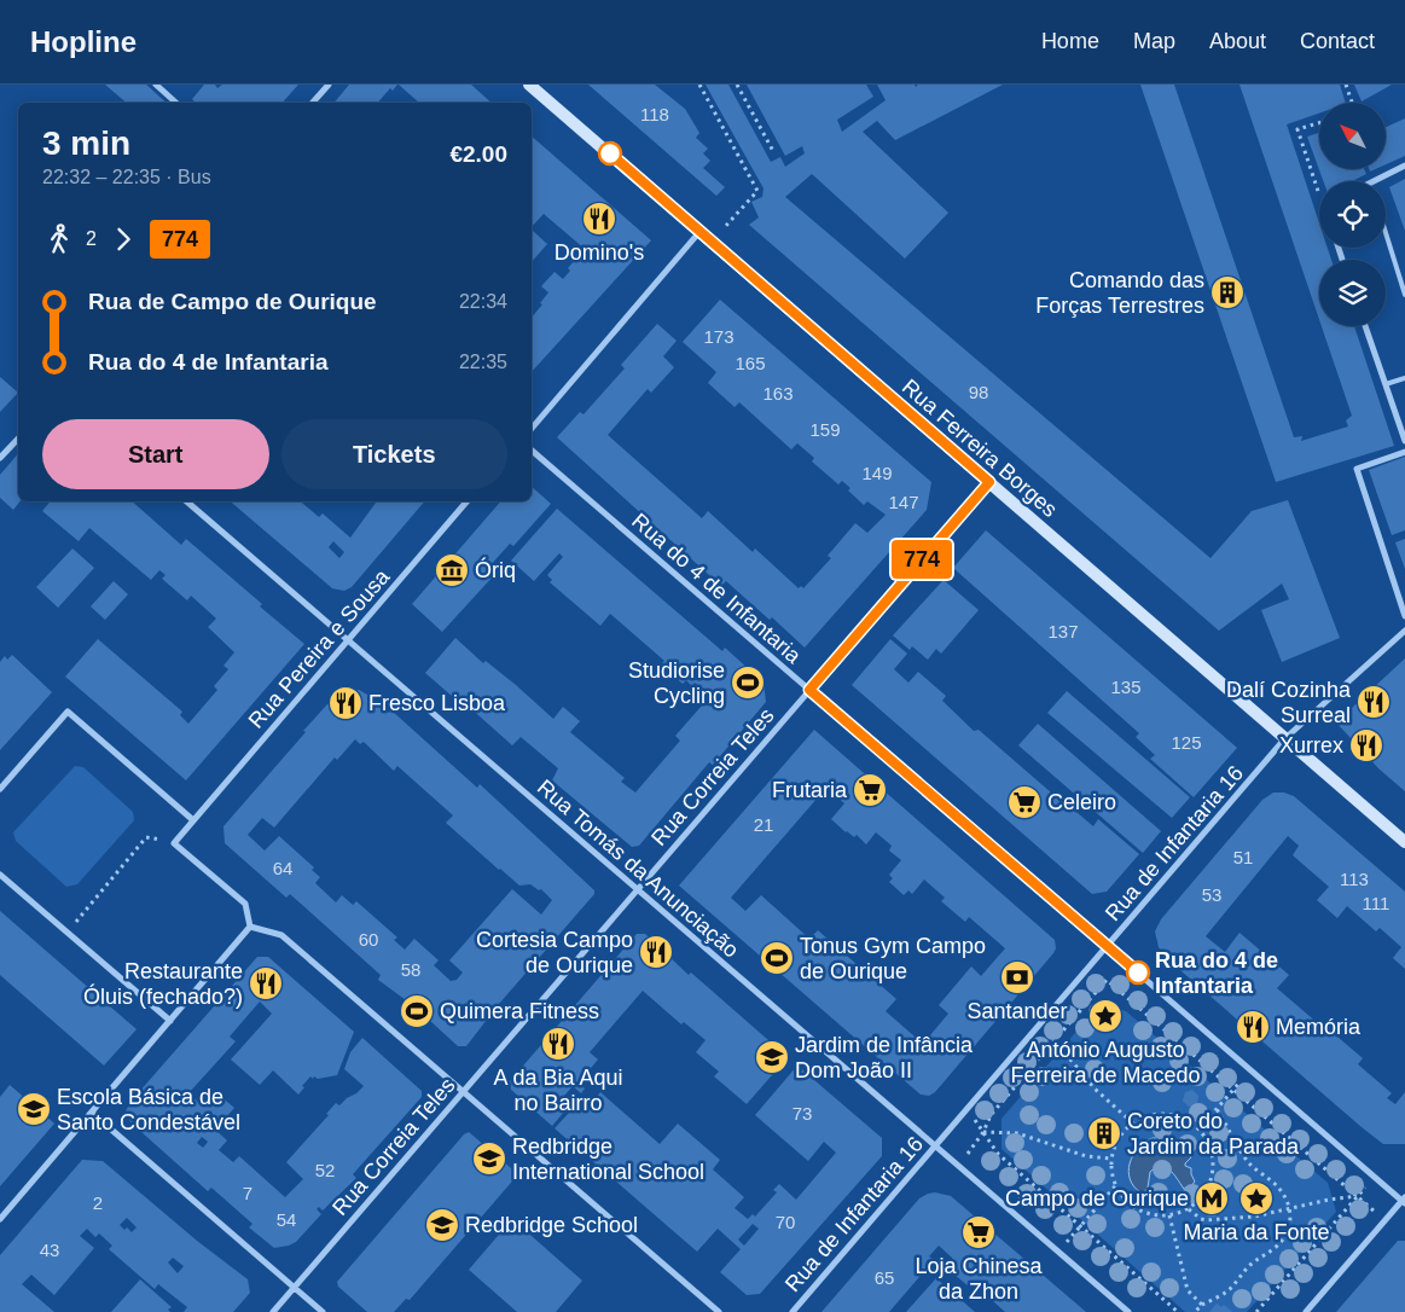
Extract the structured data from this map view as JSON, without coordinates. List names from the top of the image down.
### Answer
{
  "streets": {
    "main road": ["Rua Ferreira Borges"],
    "street": [
      "Rua do 4 de Infantaria",
      "Rua Pereira e Sousa",
      "Rua Correia Teles",
      "Rua de Infantaria 16",
      "Rua Tomás da Anunciação"
    ]
  },
  "crossings": [
    ["Rua Ferreira Borges", "Rua Correia Teles"],
    ["Rua Ferreira Borges", "Rua de Infantaria 16"],
    ["Rua do 4 de Infantaria", "Rua Correia Teles"],
    ["Rua do 4 de Infantaria", "Rua de Infantaria 16"],
    ["Rua Pereira e Sousa", "Rua Tomás da Anunciação"],
    ["Rua Correia Teles", "Rua Tomás da Anunciação"],
    ["Rua de Infantaria 16", "Rua Tomás da Anunciação"]
  ],
  "places": {
    "restaurant": [
      "Domino's",
      "Dalí Cozinha Surreal",
      "Fresco Lisboa",
      "Xurrex",
      "Cortesia Campo de Ourique",
      "Restaurante Óluis (fechado?)",
      "Memória",
      "A da Bia Aqui no Bairro"
    ],
    "building": ["Comando das Forças Terrestres", "Coreto do Jardim da Parada"],
    "museum": ["Óriq"],
    "sports": ["Studiorise Cycling", "Tonus Gym Campo de Ourique", "Quimera Fitness"],
    "supermarket": ["Frutaria", "Celeiro", "Loja Chinesa da Zhon"],
    "other": ["Rua do 4 de Infantaria"],
    "bank": ["Santander"],
    "place": ["António Augusto Ferreira de Macedo", "Maria da Fonte"],
    "school or university": [
      "Jardim de Infância Dom João II",
      "Escola Básica de Santo Condestável",
      "Redbridge International School",
      "Redbridge School"
    ],
    "metro station": ["Campo de Ourique"]
  },
  "lines": ["bus line 774"],
  "house_numbers": [
    "118",
    "173",
    "165",
    "98",
    "163",
    "159",
    "149",
    "147",
    "137",
    "135",
    "125",
    "21",
    "51",
    "64",
    "113",
    "53",
    "111",
    "60",
    "58",
    "73",
    "52",
    "7",
    "2",
    "54",
    "70",
    "43",
    "65"
  ],
  "north": "top left",
  "page": {
    "header": "Hopline",
    "nav": [
      "Home",
      "Map",
      "About",
      "Contact"
    ],
    "on_map": "774",
    "heading": ["3 min", "22:32 – 22:35 · Bus", "€2.00"],
    "legs": ["2", "774"],
    "list": [
      {
        "name": "Rua de Campo de Ourique",
        "value": "22:34"
      },
      {
        "name": "Rua do 4 de Infantaria",
        "value": "22:35"
      }
    ],
    "buttons": ["Start", "Tickets"]
  }
}
